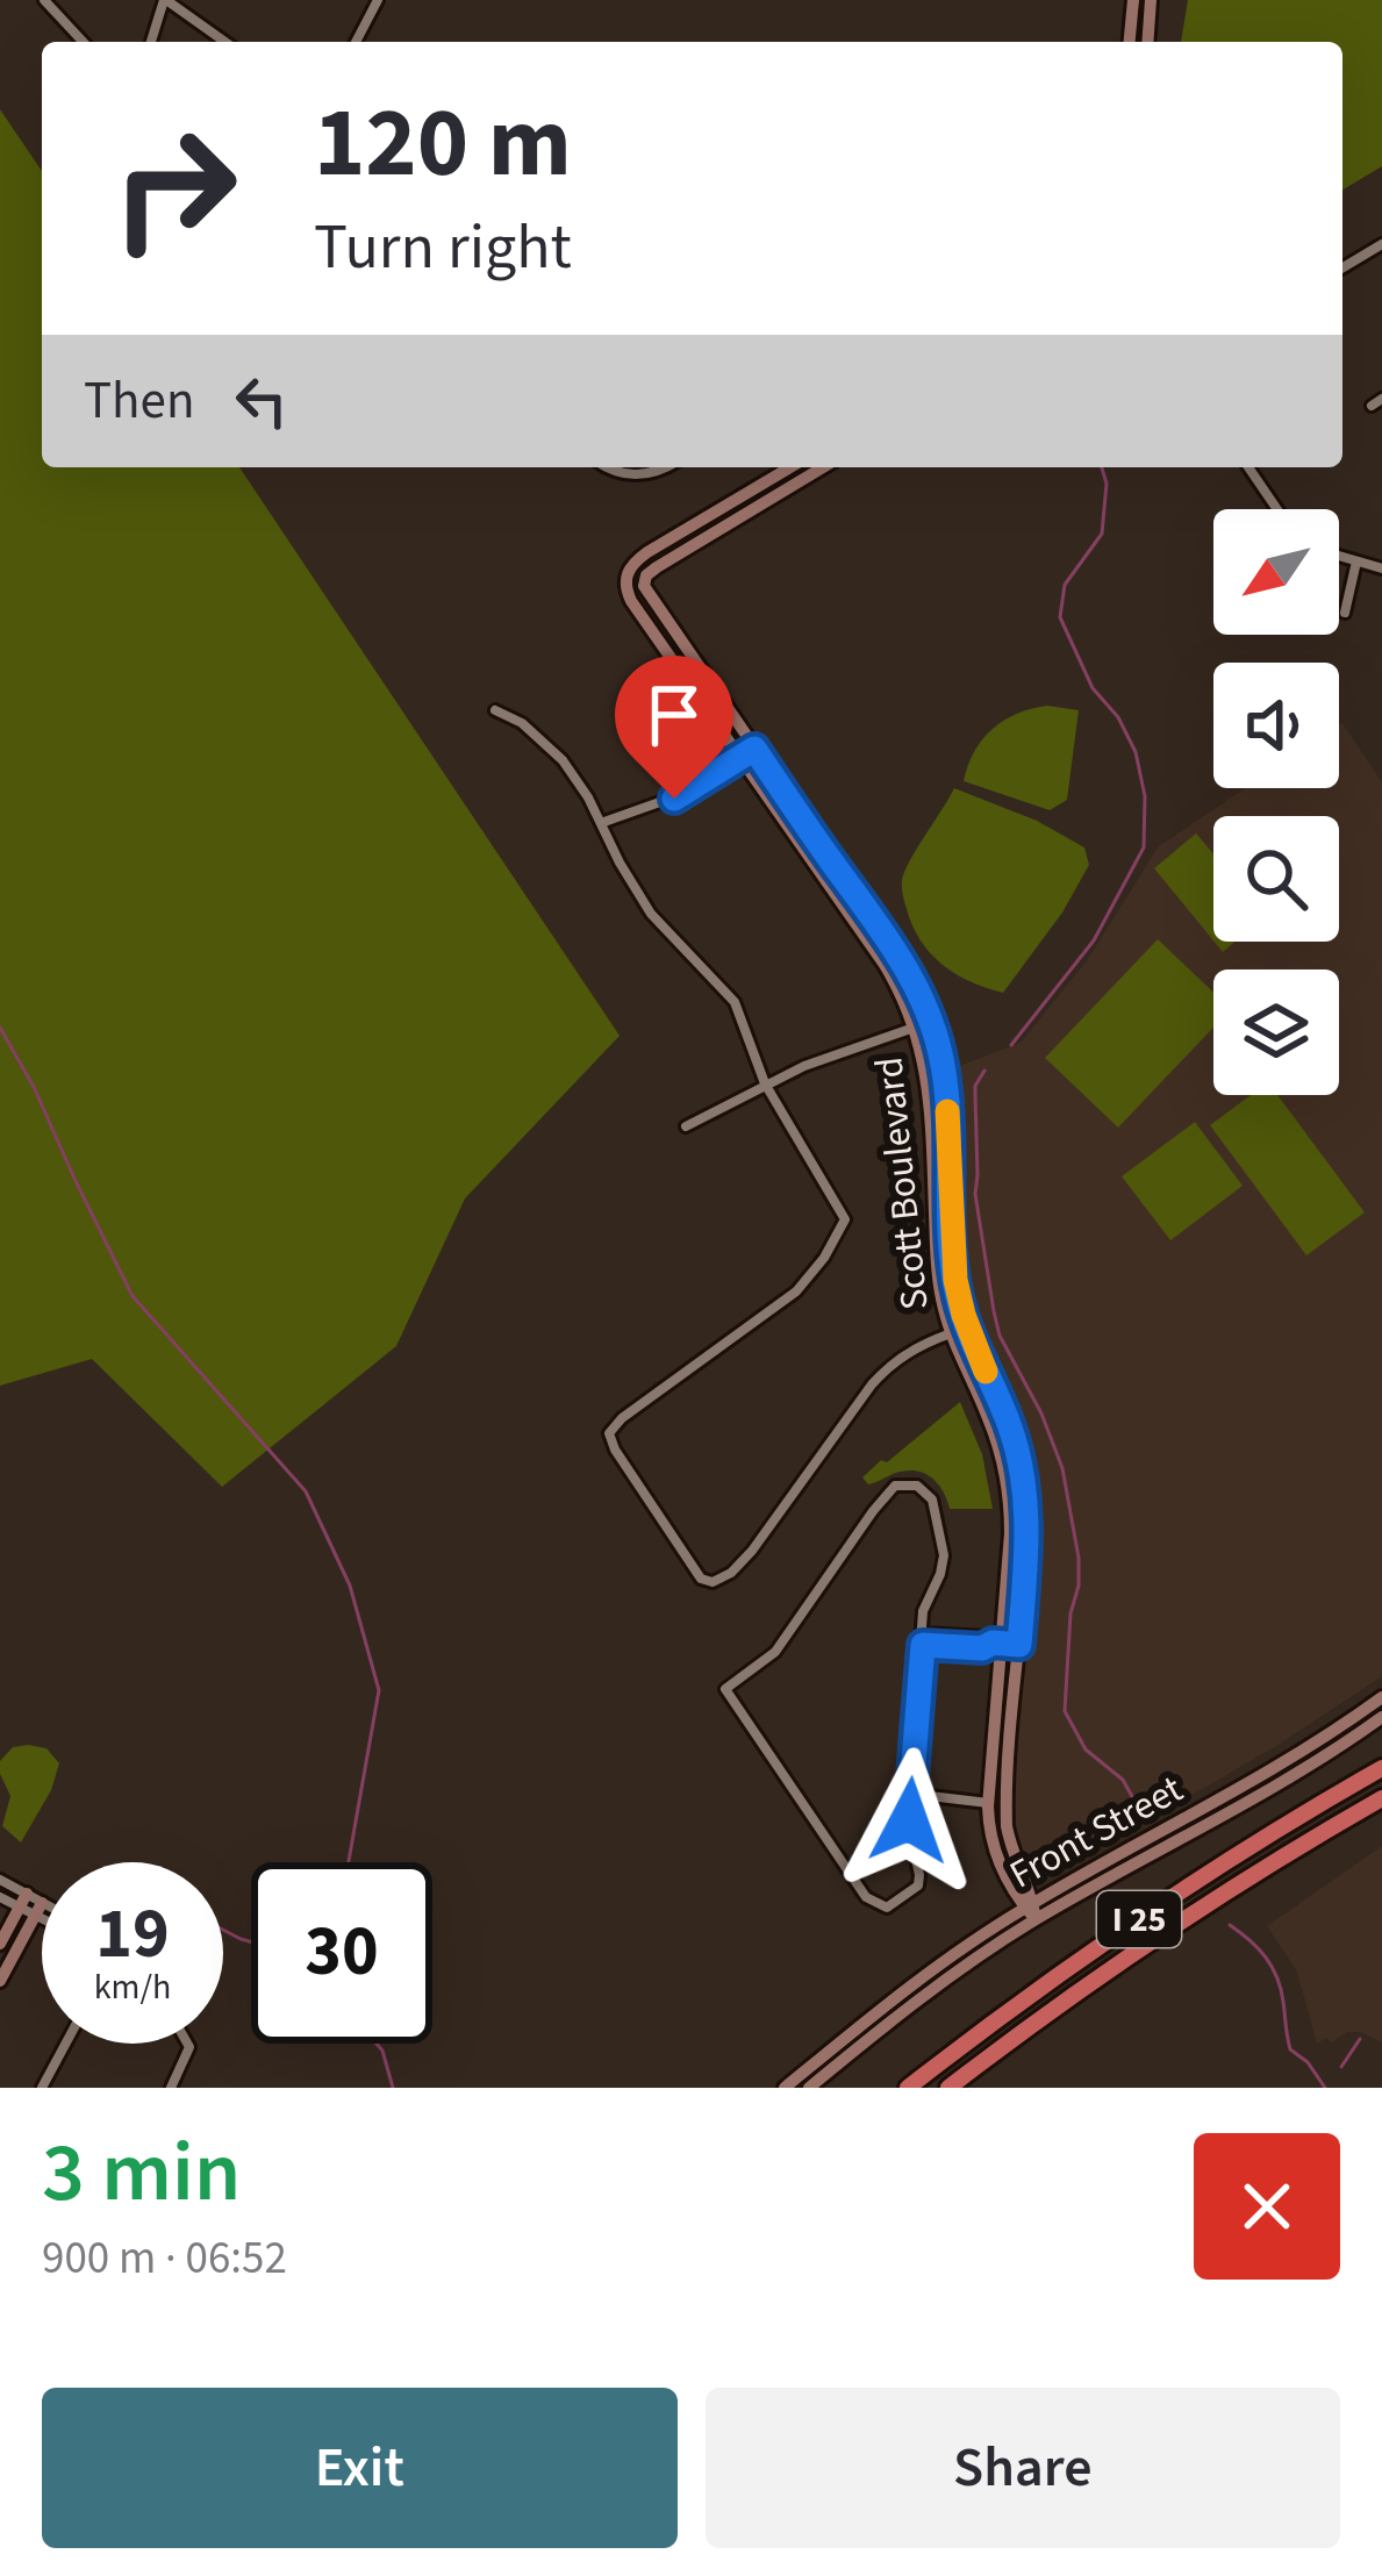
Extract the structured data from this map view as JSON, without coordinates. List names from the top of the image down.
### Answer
{
  "streets": {
    "highway": ["I 25"],
    "street": ["Scott Boulevard", "Front Street"]
  },
  "crossings": [
    ["Scott Boulevard", "Front Street"]
  ],
  "north": "bottom left",
  "page": {
    "turn": ["120 m", "Turn right"],
    "then": "Then",
    "speed": "19 km/h",
    "limit": "30",
    "heading": ["3 min", "900 m · 06:52"],
    "buttons": ["Exit", "Share"]
  }
}
